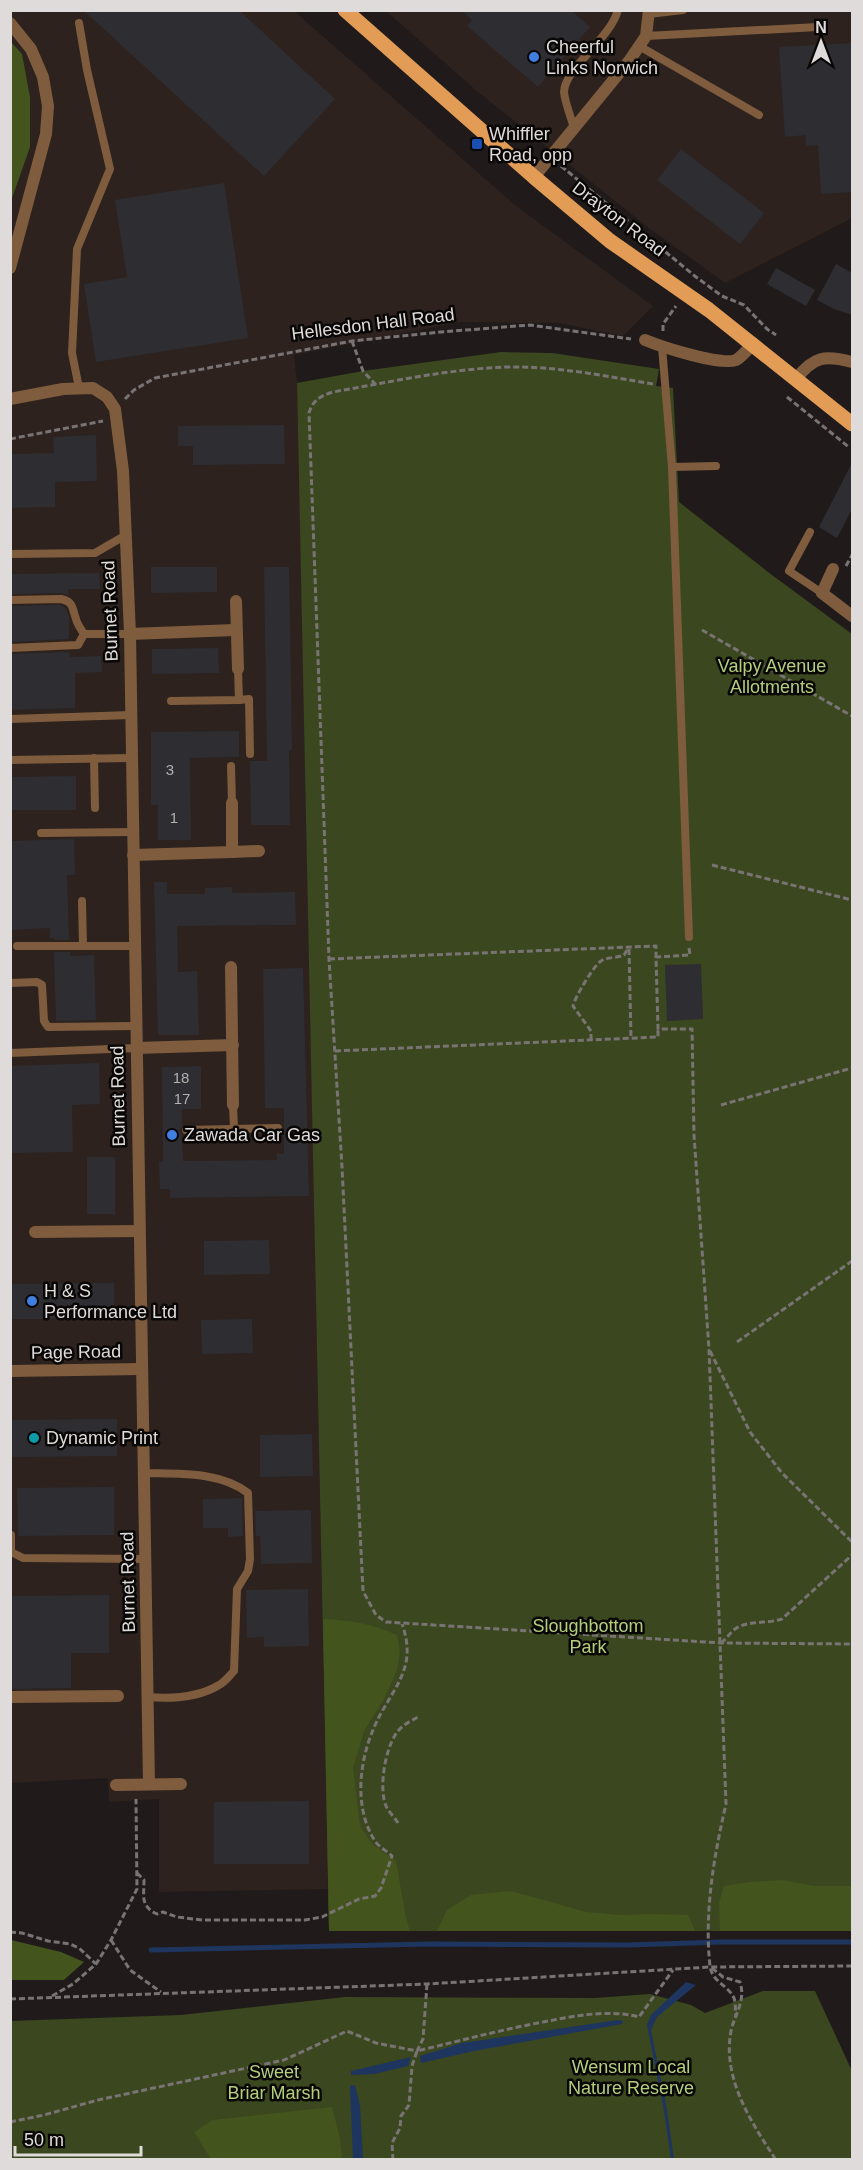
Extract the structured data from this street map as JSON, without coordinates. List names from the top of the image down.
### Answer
{
  "streets": {
    "main road": ["Drayton Road"],
    "street": ["Burnet Road", "Page Road"],
    "path": ["Hellesdon Hall Road"]
  },
  "crossings": [
    ["Hellesdon Hall Road", "Burnet Road"],
    ["Burnet Road", "Page Road"]
  ],
  "parks": [
    "Valpy Avenue Allotments",
    "Sloughbottom Park",
    "Wensum Local Nature Reserve",
    "Sweet Briar Marsh"
  ],
  "places": {
    "other": [
      "Cheerful Links Norwich",
      "Zawada Car Gas",
      "H & S Performance Ltd",
      "Dynamic Print"
    ],
    "transit": ["Whiffler Road, opp"]
  },
  "house_numbers": [
    "3",
    "1",
    "18",
    "17"
  ],
  "scale_bar": "50 m",
  "north": "top"
}
